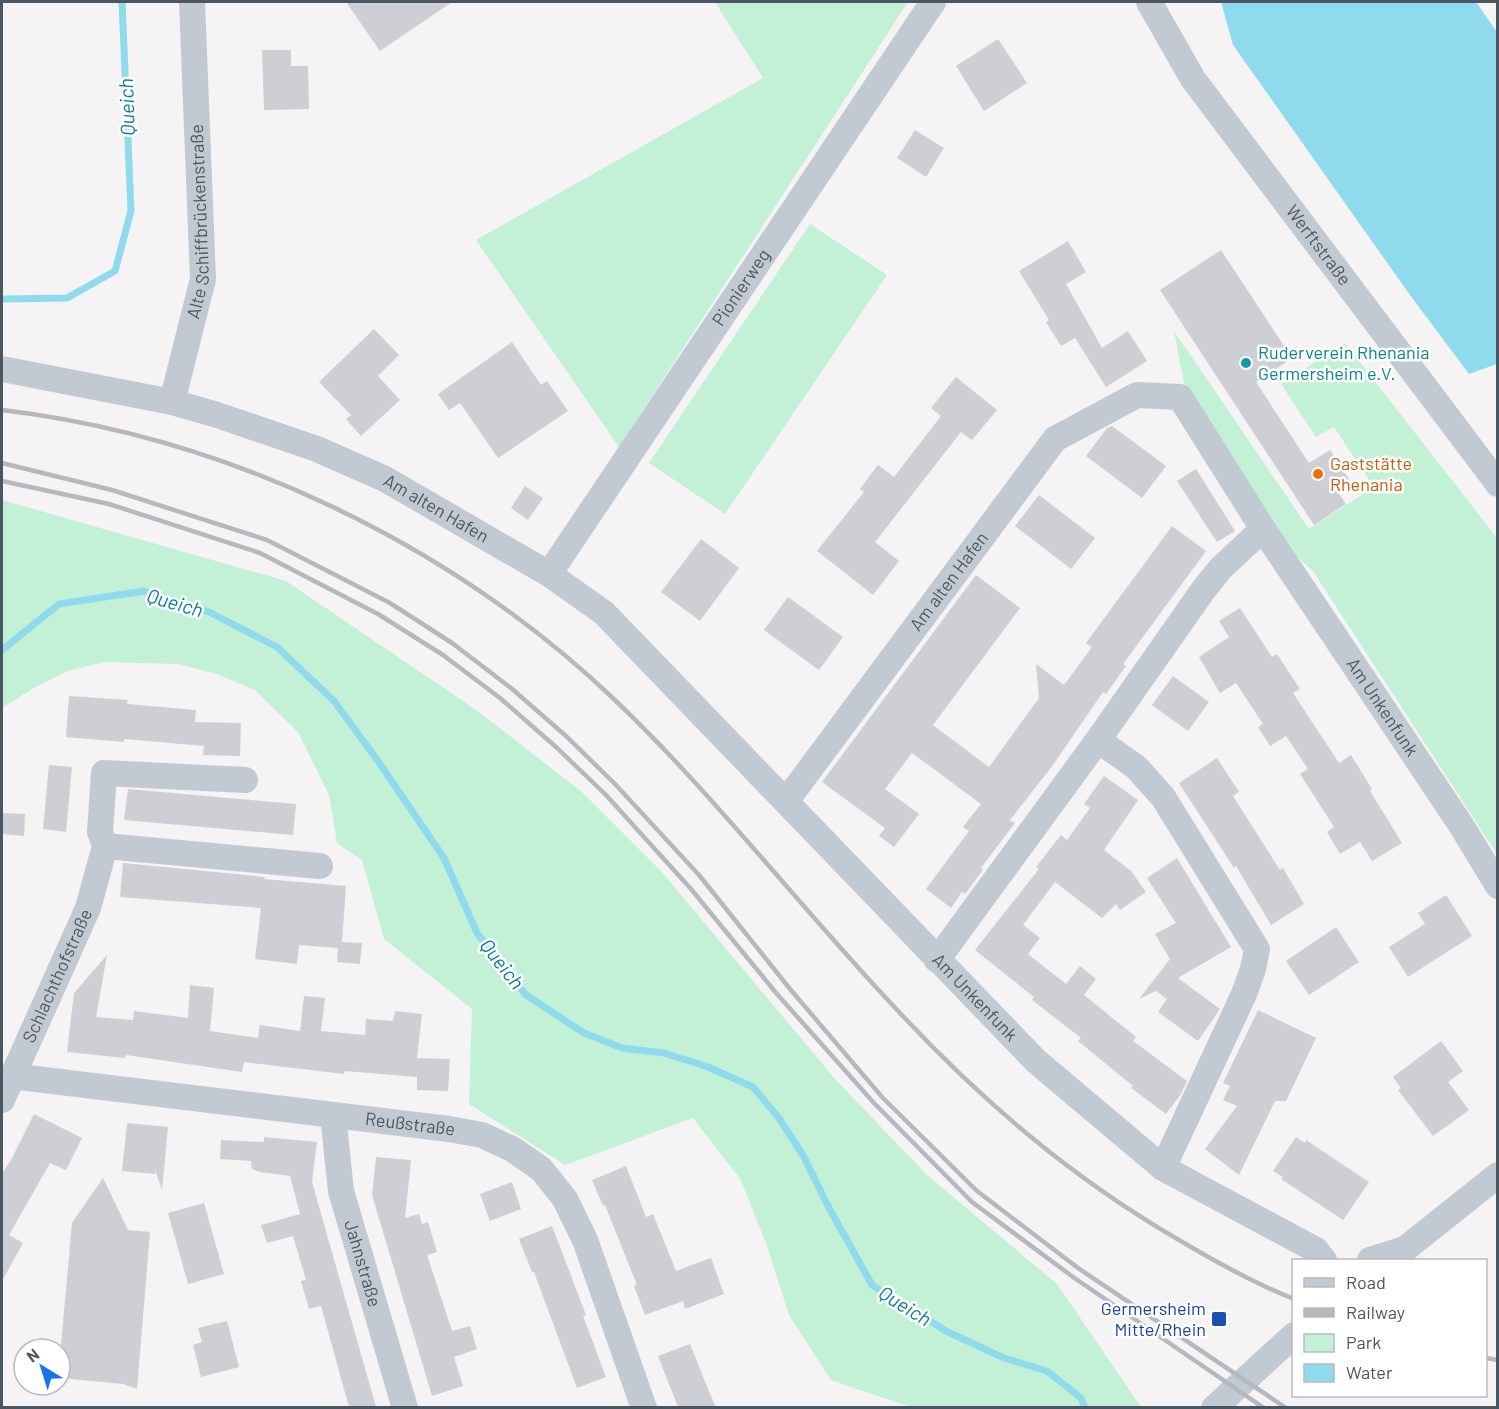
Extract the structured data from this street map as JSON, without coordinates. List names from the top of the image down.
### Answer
{
  "streets": {
    "street": [
      "Alte Schiffbrückenstraße",
      "Werftstraße",
      "Pionierweg",
      "Am alten Hafen",
      "Am Unkenfunk",
      "Schlachthofstraße",
      "Reußstraße",
      "Jahnstraße"
    ]
  },
  "crossings": [
    ["Alte Schiffbrückenstraße", "Am alten Hafen"],
    ["Pionierweg", "Am alten Hafen"],
    ["Am alten Hafen", "Am Unkenfunk"],
    ["Schlachthofstraße", "Reußstraße"],
    ["Reußstraße", "Jahnstraße"]
  ],
  "water": ["Queich"],
  "places": {
    "other": ["Ruderverein Rhenania Germersheim e.V.", "Gaststätte Rhenania"],
    "transit": ["Germersheim Mitte/Rhein"]
  },
  "legend": [
    "Road",
    "Railway",
    "Park",
    "Water"
  ],
  "north": "top left"
}
